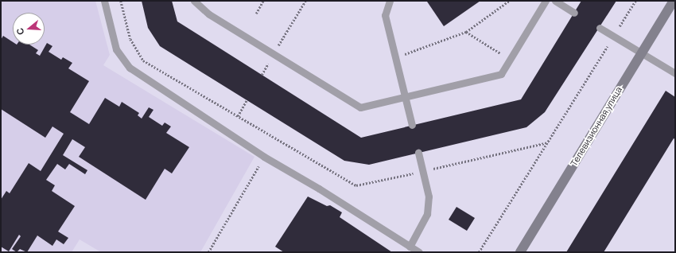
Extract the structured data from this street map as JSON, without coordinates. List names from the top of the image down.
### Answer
{
  "streets": {
    "street": ["Телевизионная улица"]
  },
  "north": "left"
}
